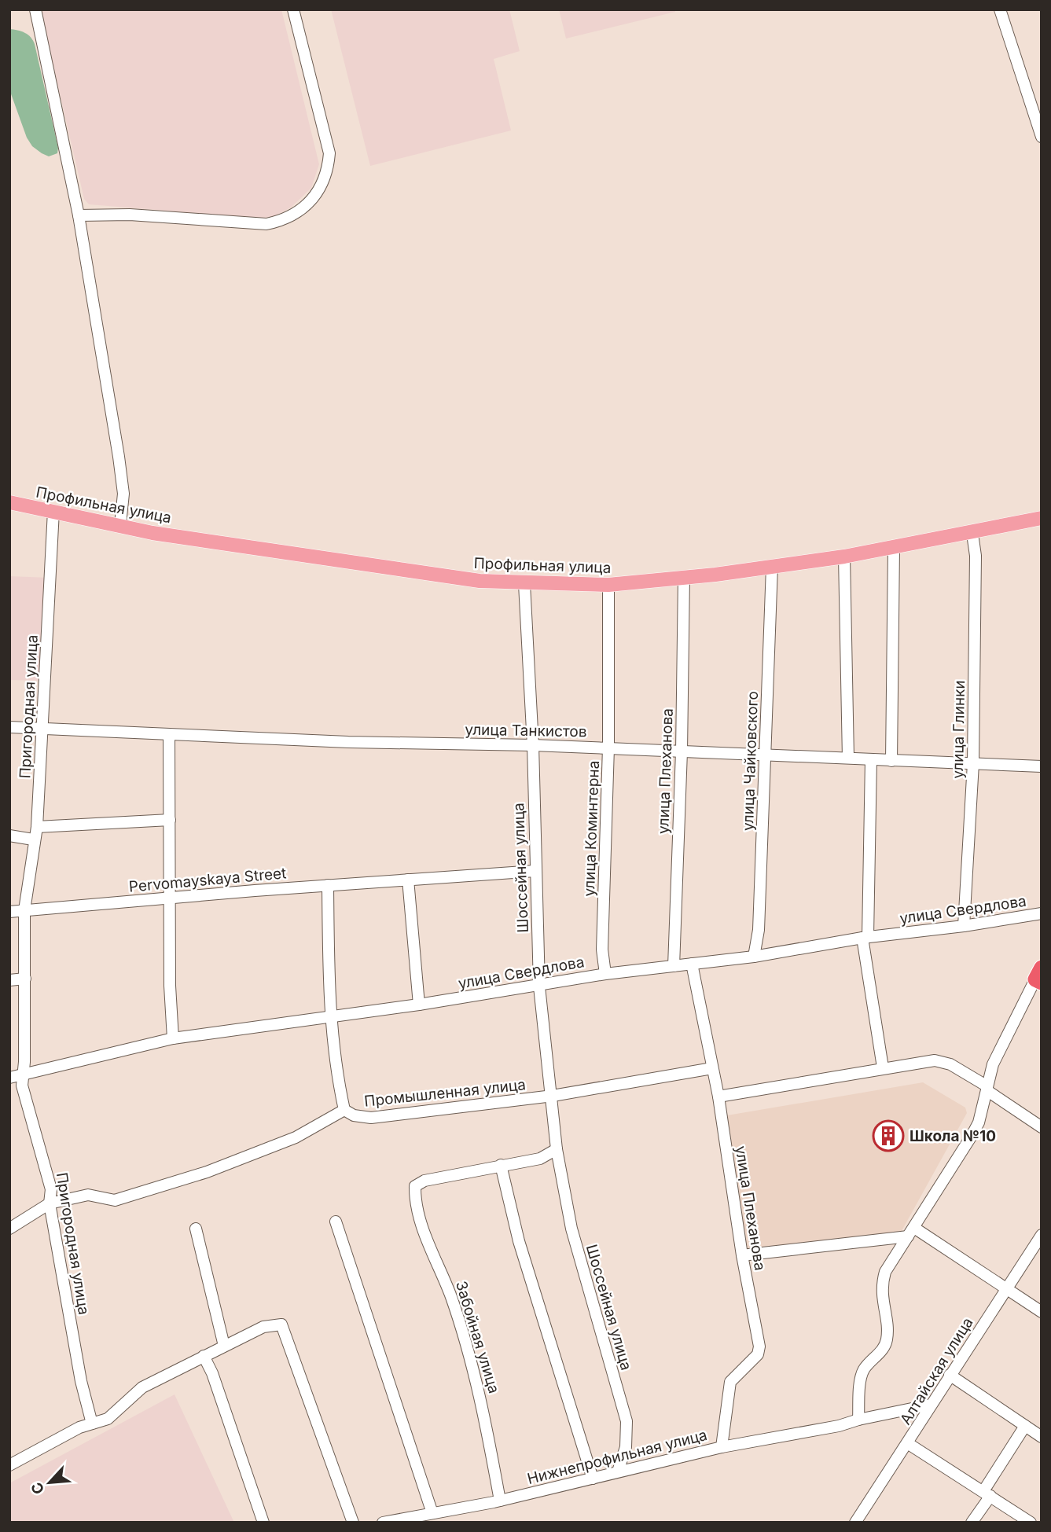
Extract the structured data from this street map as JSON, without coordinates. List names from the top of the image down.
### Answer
{
  "streets": {
    "main road": ["Профильная улица"],
    "street": [
      "Пригородная улица",
      "улица Глинки",
      "улица Танкистов",
      "улица Чайковского",
      "улица Плеханова",
      "улица Коминтерна",
      "Шоссейная улица",
      "Pervomayskaya Street",
      "улица Свердлова",
      "Промышленная улица",
      "Забойная улица",
      "Алтайская улица",
      "Нижнепрофильная улица"
    ]
  },
  "crossings": [
    ["Профильная улица", "Пригородная улица"],
    ["Профильная улица", "улица Глинки"],
    ["Профильная улица", "улица Чайковского"],
    ["Профильная улица", "улица Плеханова"],
    ["Профильная улица", "улица Коминтерна"],
    ["Профильная улица", "Шоссейная улица"],
    ["Пригородная улица", "улица Танкистов"],
    ["Пригородная улица", "Pervomayskaya Street"],
    ["Пригородная улица", "улица Свердлова"],
    ["Пригородная улица", "Промышленная улица"],
    ["улица Глинки", "улица Танкистов"],
    ["улица Глинки", "улица Свердлова"],
    ["улица Танкистов", "улица Чайковского"],
    ["улица Танкистов", "улица Плеханова"],
    ["улица Танкистов", "улица Коминтерна"],
    ["улица Танкистов", "Шоссейная улица"],
    ["улица Чайковского", "улица Свердлова"],
    ["улица Плеханова", "улица Свердлова"],
    ["улица Плеханова", "Промышленная улица"],
    ["улица Плеханова", "Нижнепрофильная улица"],
    ["улица Коминтерна", "улица Свердлова"],
    ["Шоссейная улица", "Pervomayskaya Street"],
    ["Шоссейная улица", "улица Свердлова"],
    ["Шоссейная улица", "Промышленная улица"],
    ["Шоссейная улица", "Нижнепрофильная улица"],
    ["Забойная улица", "Нижнепрофильная улица"],
    ["Алтайская улица", "Нижнепрофильная улица"]
  ],
  "places": {
    "building": ["Школа №10"]
  },
  "north": "bottom left"
}
